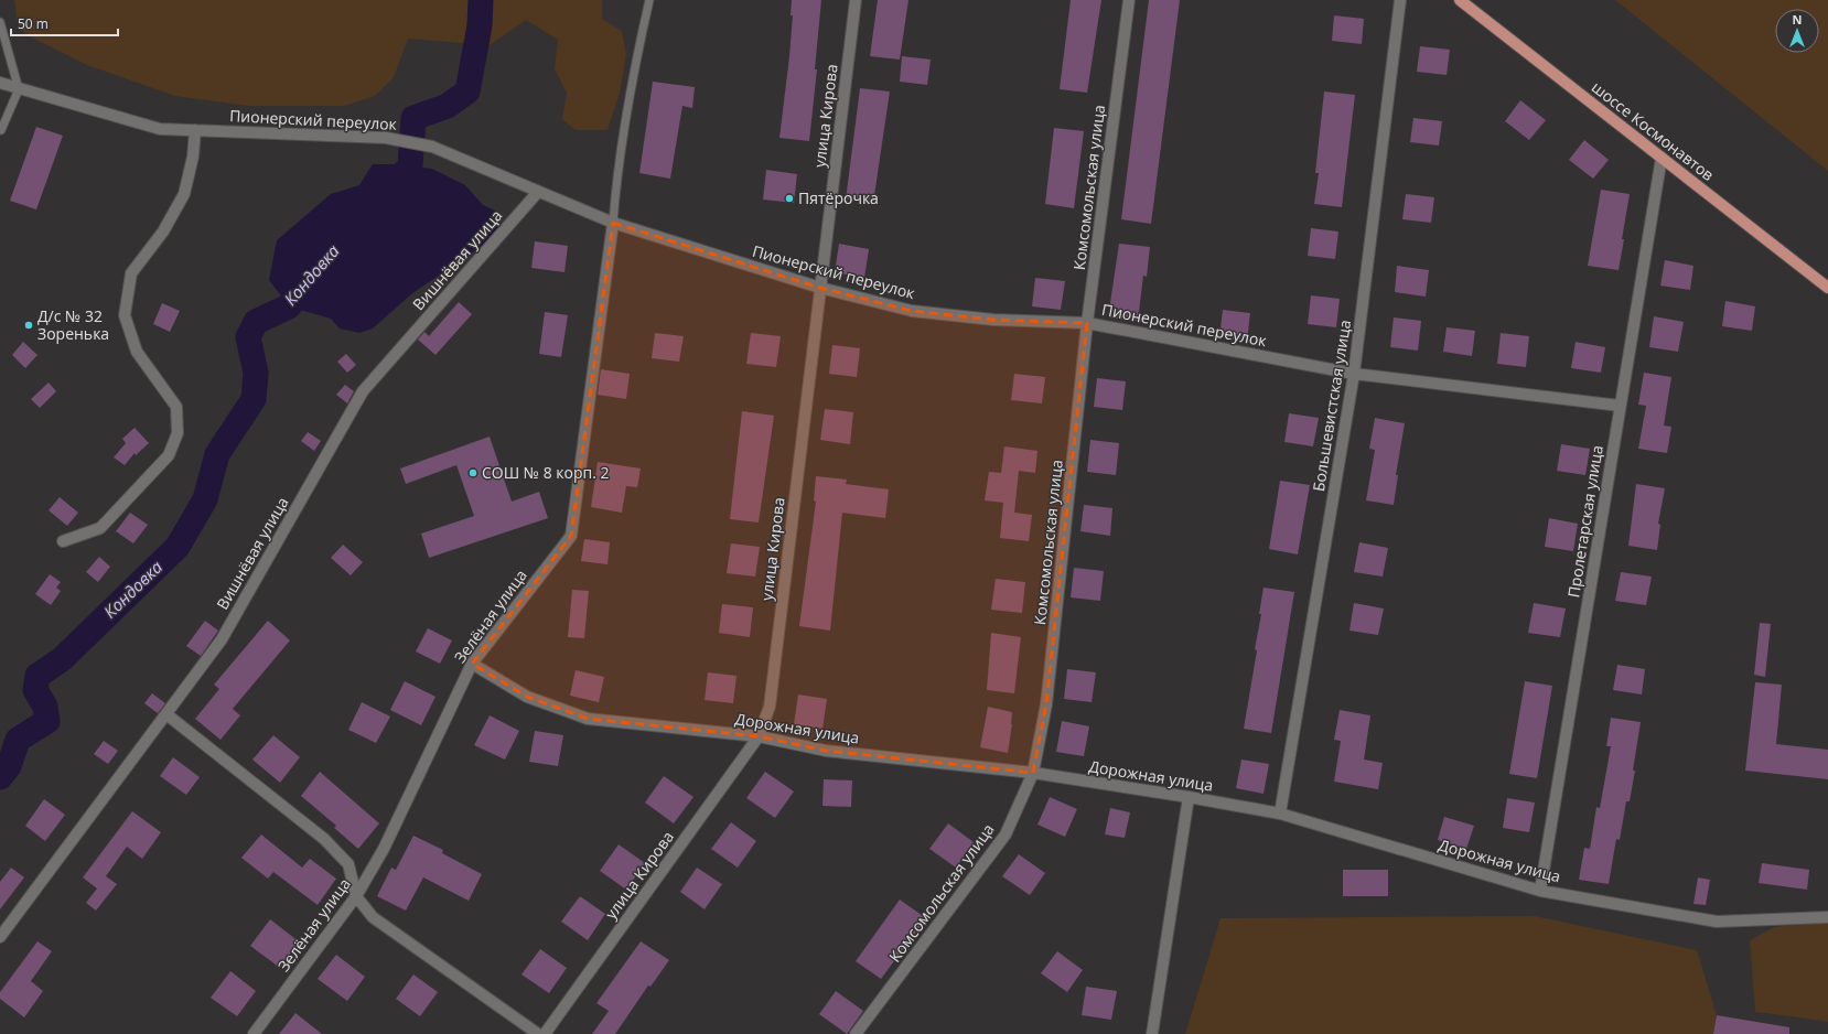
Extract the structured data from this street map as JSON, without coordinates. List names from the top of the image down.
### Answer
{
  "streets": {
    "main road": ["шоссе Космонавтов"],
    "street": [
      "улица Кирова",
      "Пионерский переулок",
      "Комсомольская улица",
      "Вишнёвая улица",
      "Большевистская улица",
      "Пролетарская улица",
      "Зелёная улица",
      "Дорожная улица"
    ]
  },
  "crossings": [
    ["улица Кирова", "Пионерский переулок"],
    ["улица Кирова", "Дорожная улица"],
    ["Пионерский переулок", "Комсомольская улица"],
    ["Пионерский переулок", "Вишнёвая улица"],
    ["Пионерский переулок", "Большевистская улица"],
    ["Пионерский переулок", "Пролетарская улица"],
    ["Пионерский переулок", "Зелёная улица"],
    ["шоссе Космонавтов", "Пролетарская улица"],
    ["Комсомольская улица", "Дорожная улица"],
    ["Большевистская улица", "Дорожная улица"],
    ["Пролетарская улица", "Дорожная улица"],
    ["Зелёная улица", "Дорожная улица"]
  ],
  "water": ["Кондовка"],
  "places": ["Пятёрочка", "Д/с № 32 Зоренька", "СОШ № 8 корп. 2"],
  "scale_bar": "50 m",
  "north": "top"
}
